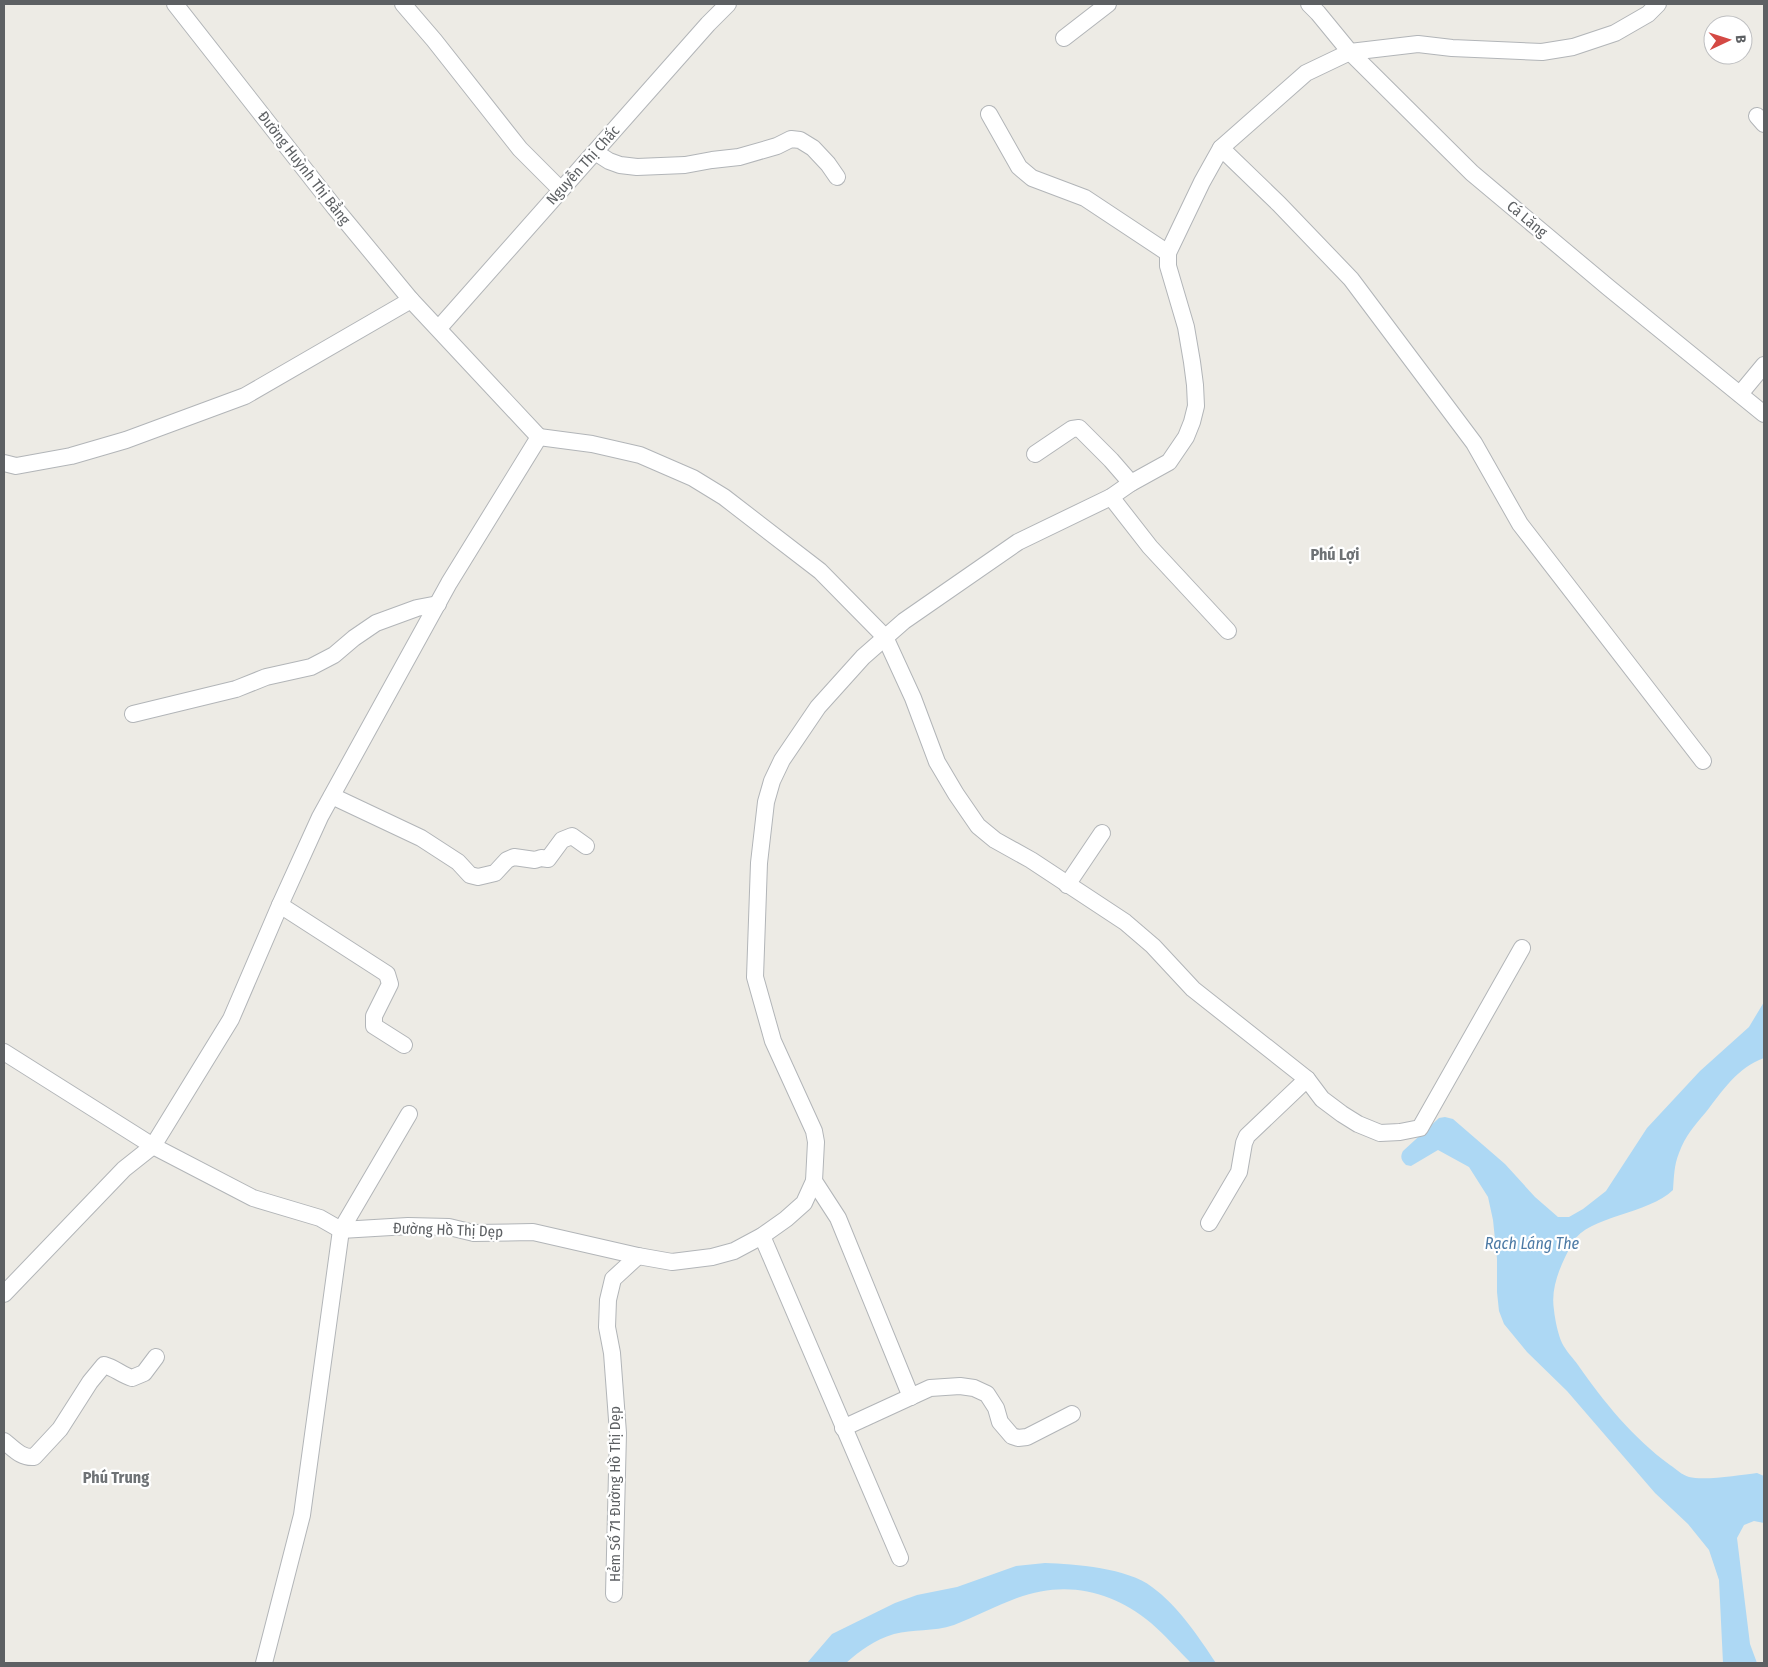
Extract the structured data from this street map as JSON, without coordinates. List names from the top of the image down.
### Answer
{
  "streets": {
    "street": [
      "Nguyễn Thị Chấc",
      "Đường Huỳnh Thị Bẳng",
      "Cá Lăng",
      "Đường Hồ Thị Dẹp",
      "Hẻm Số 71 Đường Hồ Thị Dẹp"
    ]
  },
  "crossings": [
    ["Nguyễn Thị Chấc", "Đường Huỳnh Thị Bẳng"],
    ["Đường Hồ Thị Dẹp", "Hẻm Số 71 Đường Hồ Thị Dẹp"]
  ],
  "districts": ["Phú Lợi", "Phú Trung"],
  "water": ["Rạch Láng The"],
  "north": "right"
}
